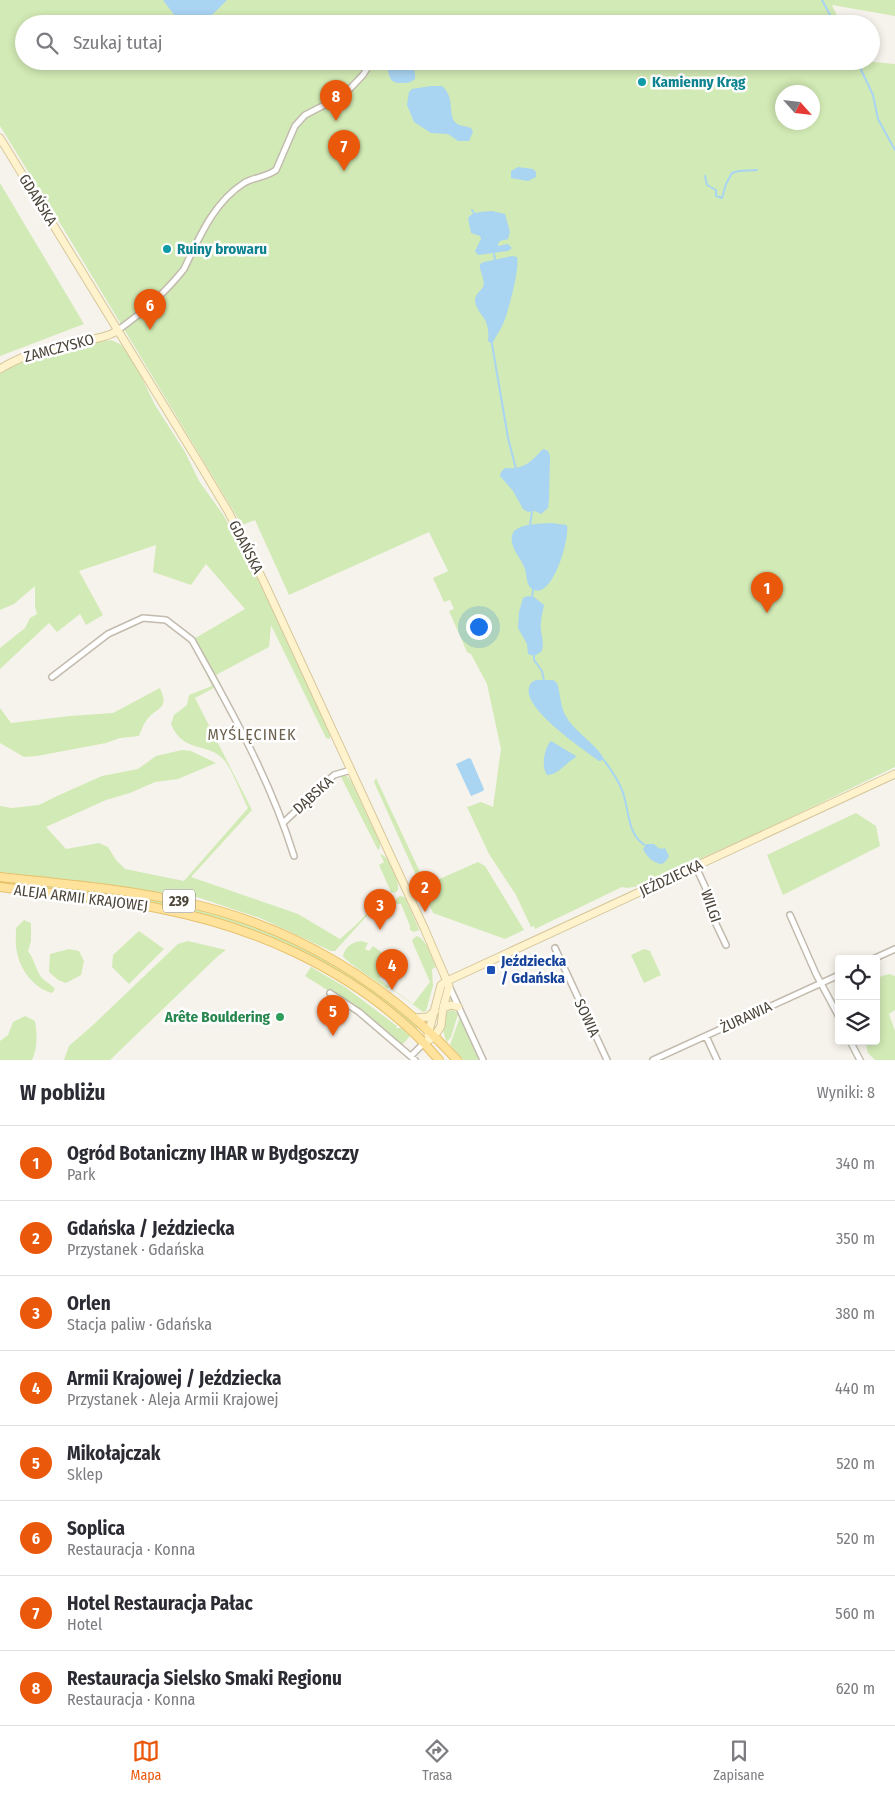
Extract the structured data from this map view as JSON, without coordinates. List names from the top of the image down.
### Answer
{
  "streets": {
    "main road": [
      "GDAŃSKA",
      "ZAMCZYSKO",
      "JEŹDZIECKA",
      "ALEJA ARMII KRAJOWEJ",
      "239"
    ],
    "street": [
      "DĄBSKA",
      "WILGI",
      "ŻURAWIA",
      "SOWIA"
    ]
  },
  "crossings": [
    ["GDAŃSKA", "ZAMCZYSKO"],
    ["GDAŃSKA", "DĄBSKA"],
    ["GDAŃSKA", "JEŹDZIECKA"],
    ["JEŹDZIECKA", "WILGI"]
  ],
  "districts": ["MYŚLĘCINEK"],
  "places": {
    "other": ["Kamienny Krąg", "Ruiny browaru", "Arête Bouldering"],
    "transit": ["Jeździecka / Gdańska"]
  },
  "north": "bottom right",
  "page": {
    "search": "Szukaj tutaj",
    "pins": [
      "8",
      "7",
      "6",
      "1",
      "2",
      "3",
      "4",
      "5"
    ],
    "heading": ["W pobliżu", "Wyniki: 8"],
    "list": [
      {
        "mark": "1",
        "name": "Ogród Botaniczny IHAR w Bydgoszczy",
        "note": "Park",
        "value": "340 m"
      },
      {
        "mark": "2",
        "name": "Gdańska / Jeździecka",
        "note": "Przystanek · Gdańska",
        "value": "350 m"
      },
      {
        "mark": "3",
        "name": "Orlen",
        "note": "Stacja paliw · Gdańska",
        "value": "380 m"
      },
      {
        "mark": "4",
        "name": "Armii Krajowej / Jeździecka",
        "note": "Przystanek · Aleja Armii Krajowej",
        "value": "440 m"
      },
      {
        "mark": "5",
        "name": "Mikołajczak",
        "note": "Sklep",
        "value": "520 m"
      },
      {
        "mark": "6",
        "name": "Soplica",
        "note": "Restauracja · Konna",
        "value": "520 m"
      },
      {
        "mark": "7",
        "name": "Hotel Restauracja Pałac",
        "note": "Hotel",
        "value": "560 m"
      },
      {
        "mark": "8",
        "name": "Restauracja Sielsko Smaki Regionu",
        "note": "Restauracja · Konna",
        "value": "620 m"
      }
    ],
    "nav": ["Mapa", "Trasa", "Zapisane"]
  }
}
